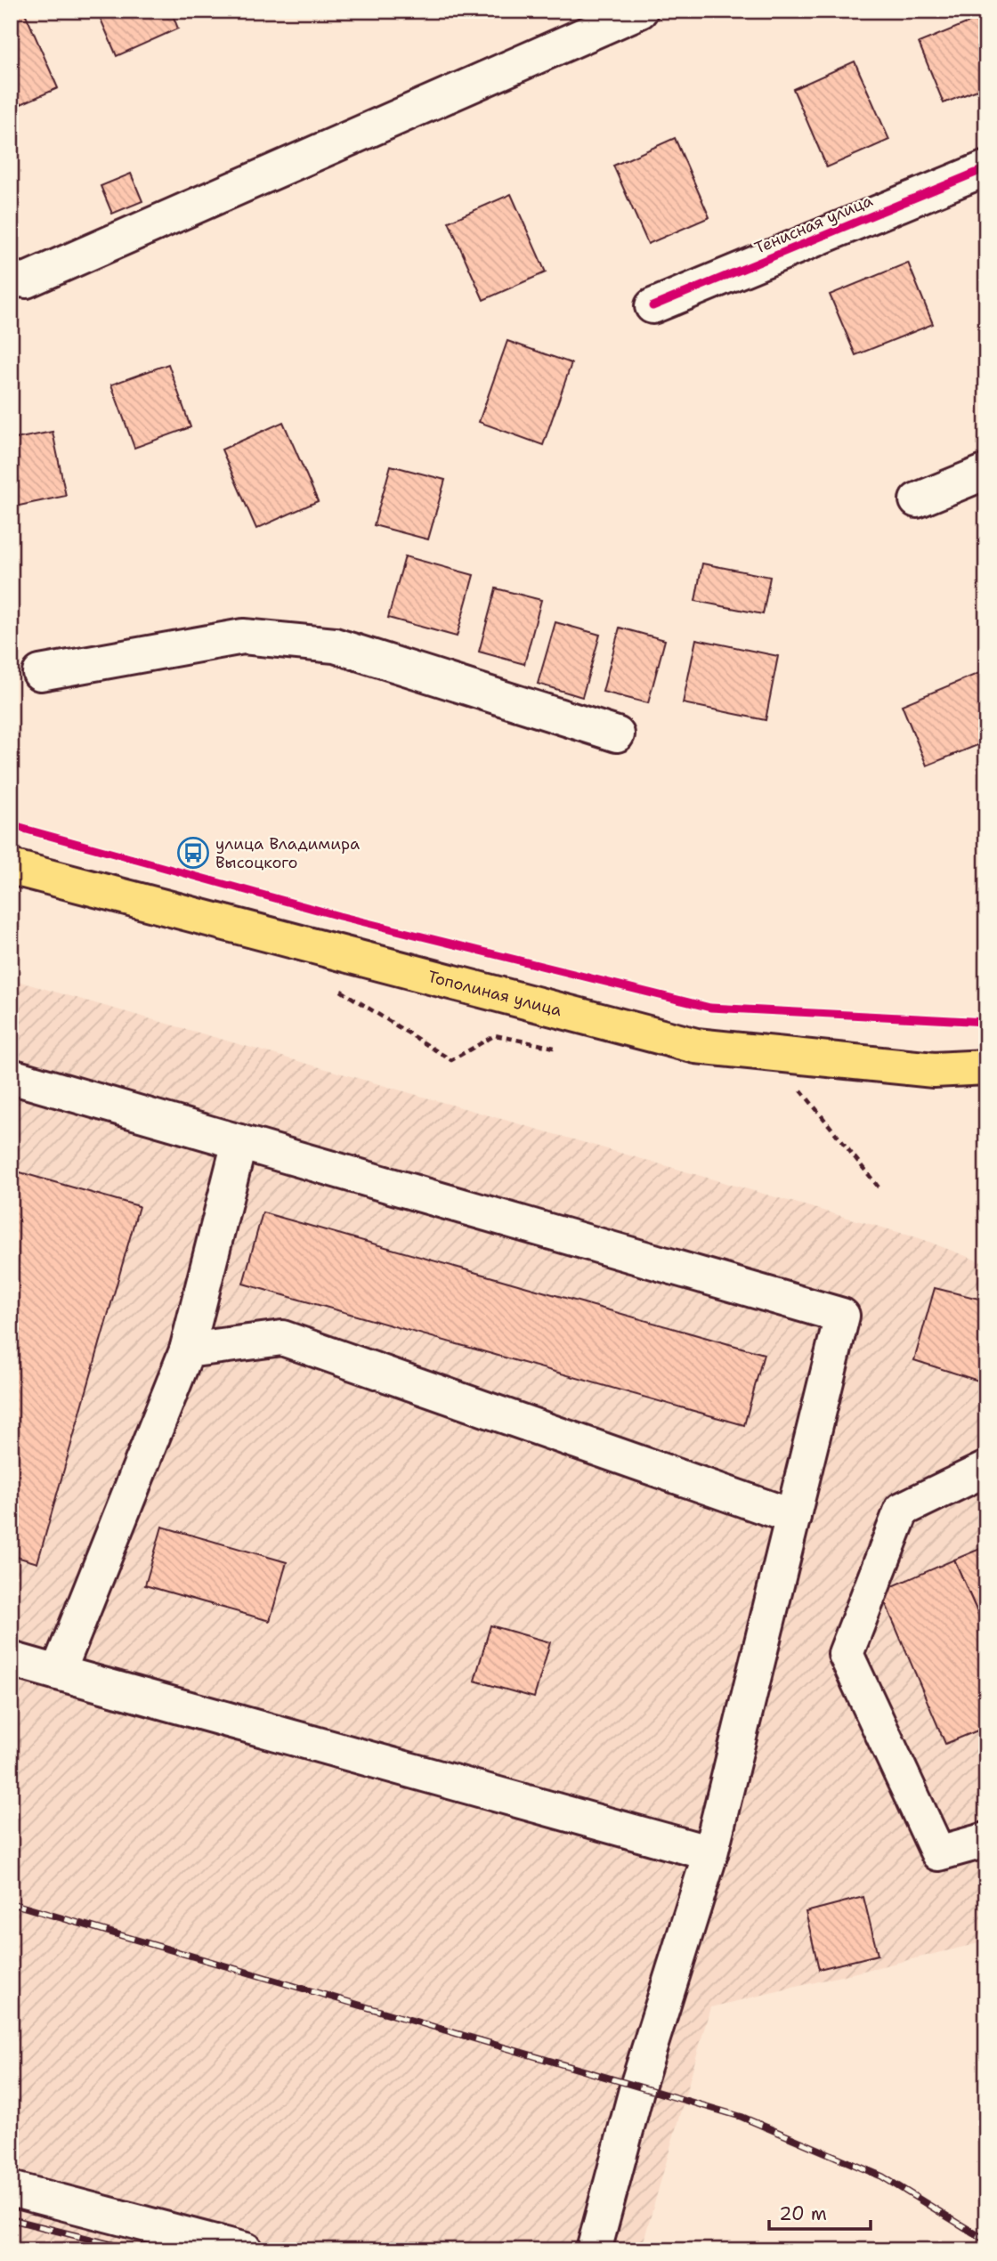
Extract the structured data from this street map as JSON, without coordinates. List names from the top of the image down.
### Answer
{
  "streets": {
    "main road": ["Тополиная улица"],
    "street": ["Тенисная улица"]
  },
  "places": {
    "bus stop": ["улица Владимира Высоцкого"]
  },
  "scale_bar": "20 m"
}
